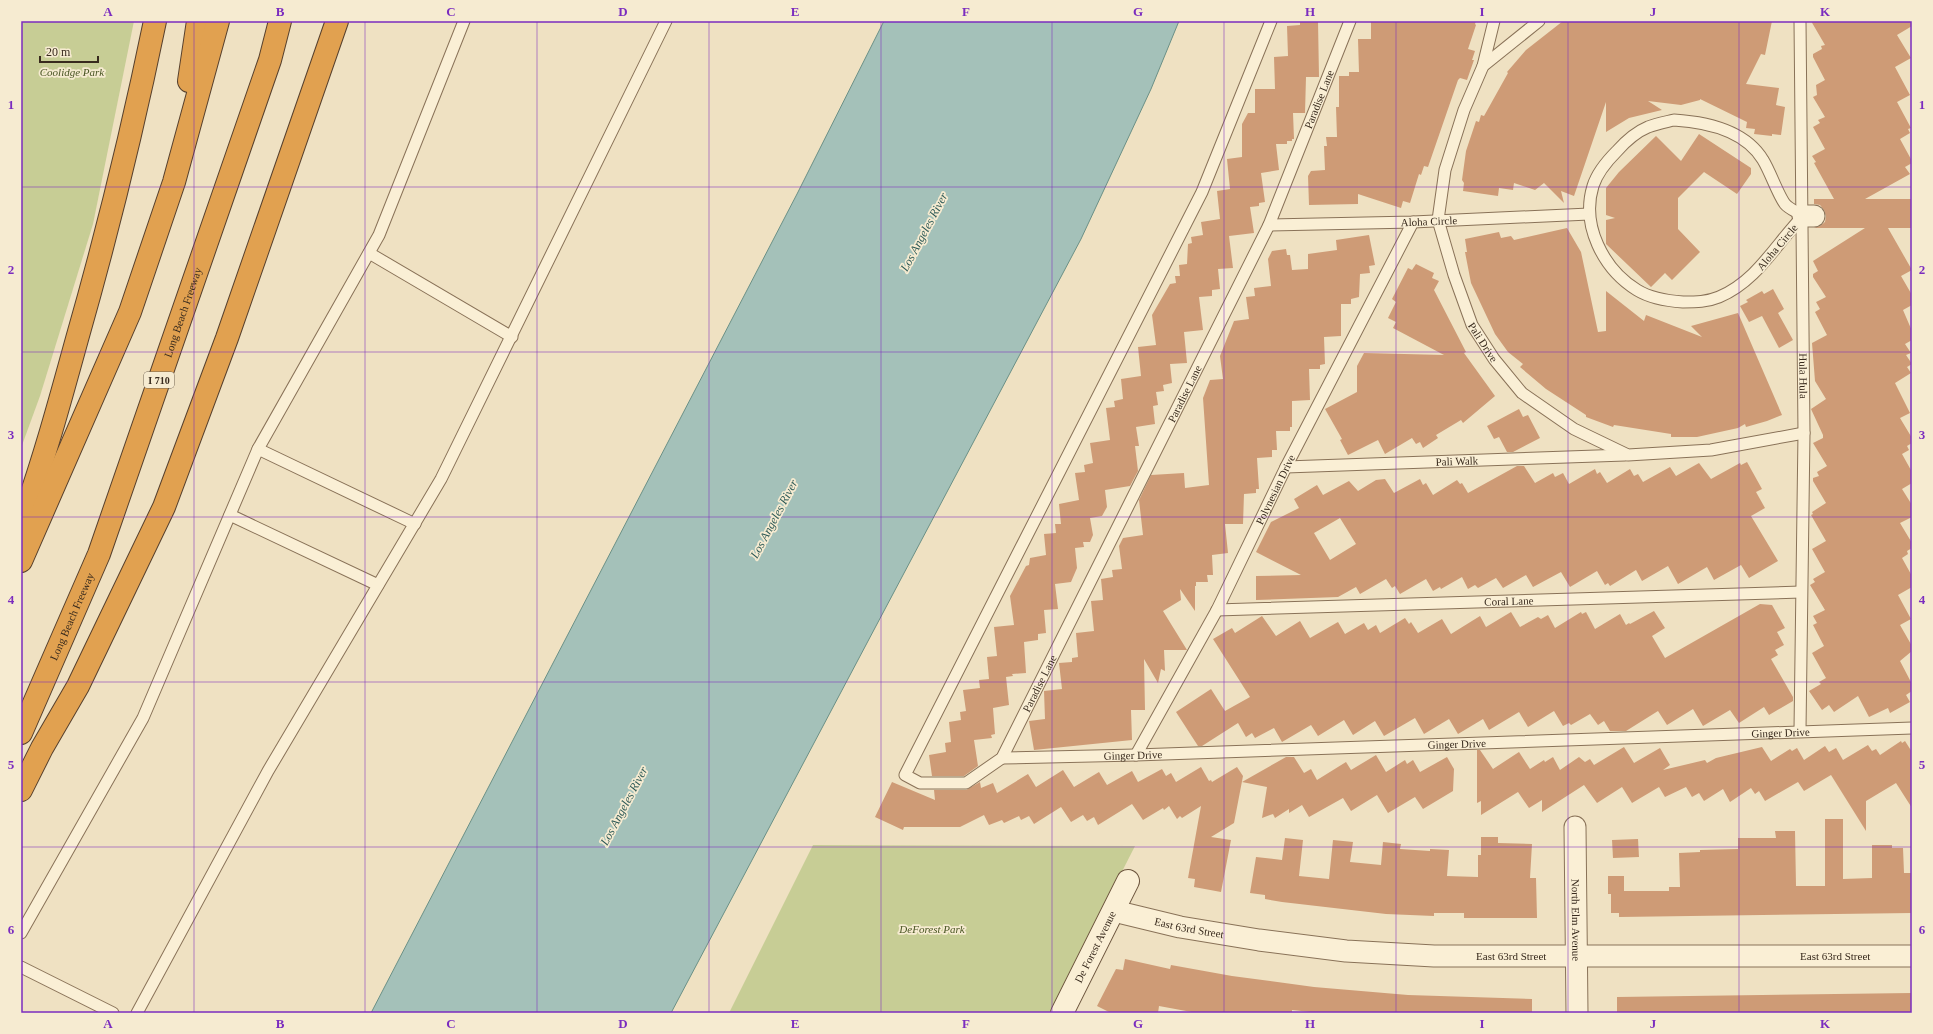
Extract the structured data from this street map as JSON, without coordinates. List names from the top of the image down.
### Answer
{
  "streets": {
    "highway": ["Long Beach Freeway", "I 710"],
    "street": ["North Elm Avenue", "East 63rd Street", "De Forest Avenue"],
    "lane": [
      "Paradise Lane",
      "Aloha Circle",
      "Pali Drive",
      "Hula Hula",
      "Pali Walk",
      "Polynesian Drive",
      "Coral Lane",
      "Ginger Drive"
    ]
  },
  "crossings": [
    ["Paradise Lane", "Aloha Circle"],
    ["Paradise Lane", "Ginger Drive"],
    ["Aloha Circle", "Pali Drive"],
    ["Aloha Circle", "Hula Hula"],
    ["Aloha Circle", "Polynesian Drive"],
    ["Pali Drive", "Hula Hula"],
    ["Pali Drive", "Pali Walk"],
    ["Hula Hula", "Coral Lane"],
    ["Hula Hula", "Ginger Drive"],
    ["Pali Walk", "Polynesian Drive"],
    ["Polynesian Drive", "Coral Lane"],
    ["Polynesian Drive", "Ginger Drive"],
    ["North Elm Avenue", "East 63rd Street"],
    ["East 63rd Street", "De Forest Avenue"]
  ],
  "water": ["Los Angeles River"],
  "parks": ["Coolidge Park", "DeForest Park"],
  "scale_bar": "20 m",
  "grid": {
    "columns": [
      "A",
      "B",
      "C",
      "D",
      "E",
      "F",
      "G",
      "H",
      "I",
      "J",
      "K"
    ],
    "rows": [
      "1",
      "2",
      "3",
      "4",
      "5",
      "6"
    ]
  }
}
